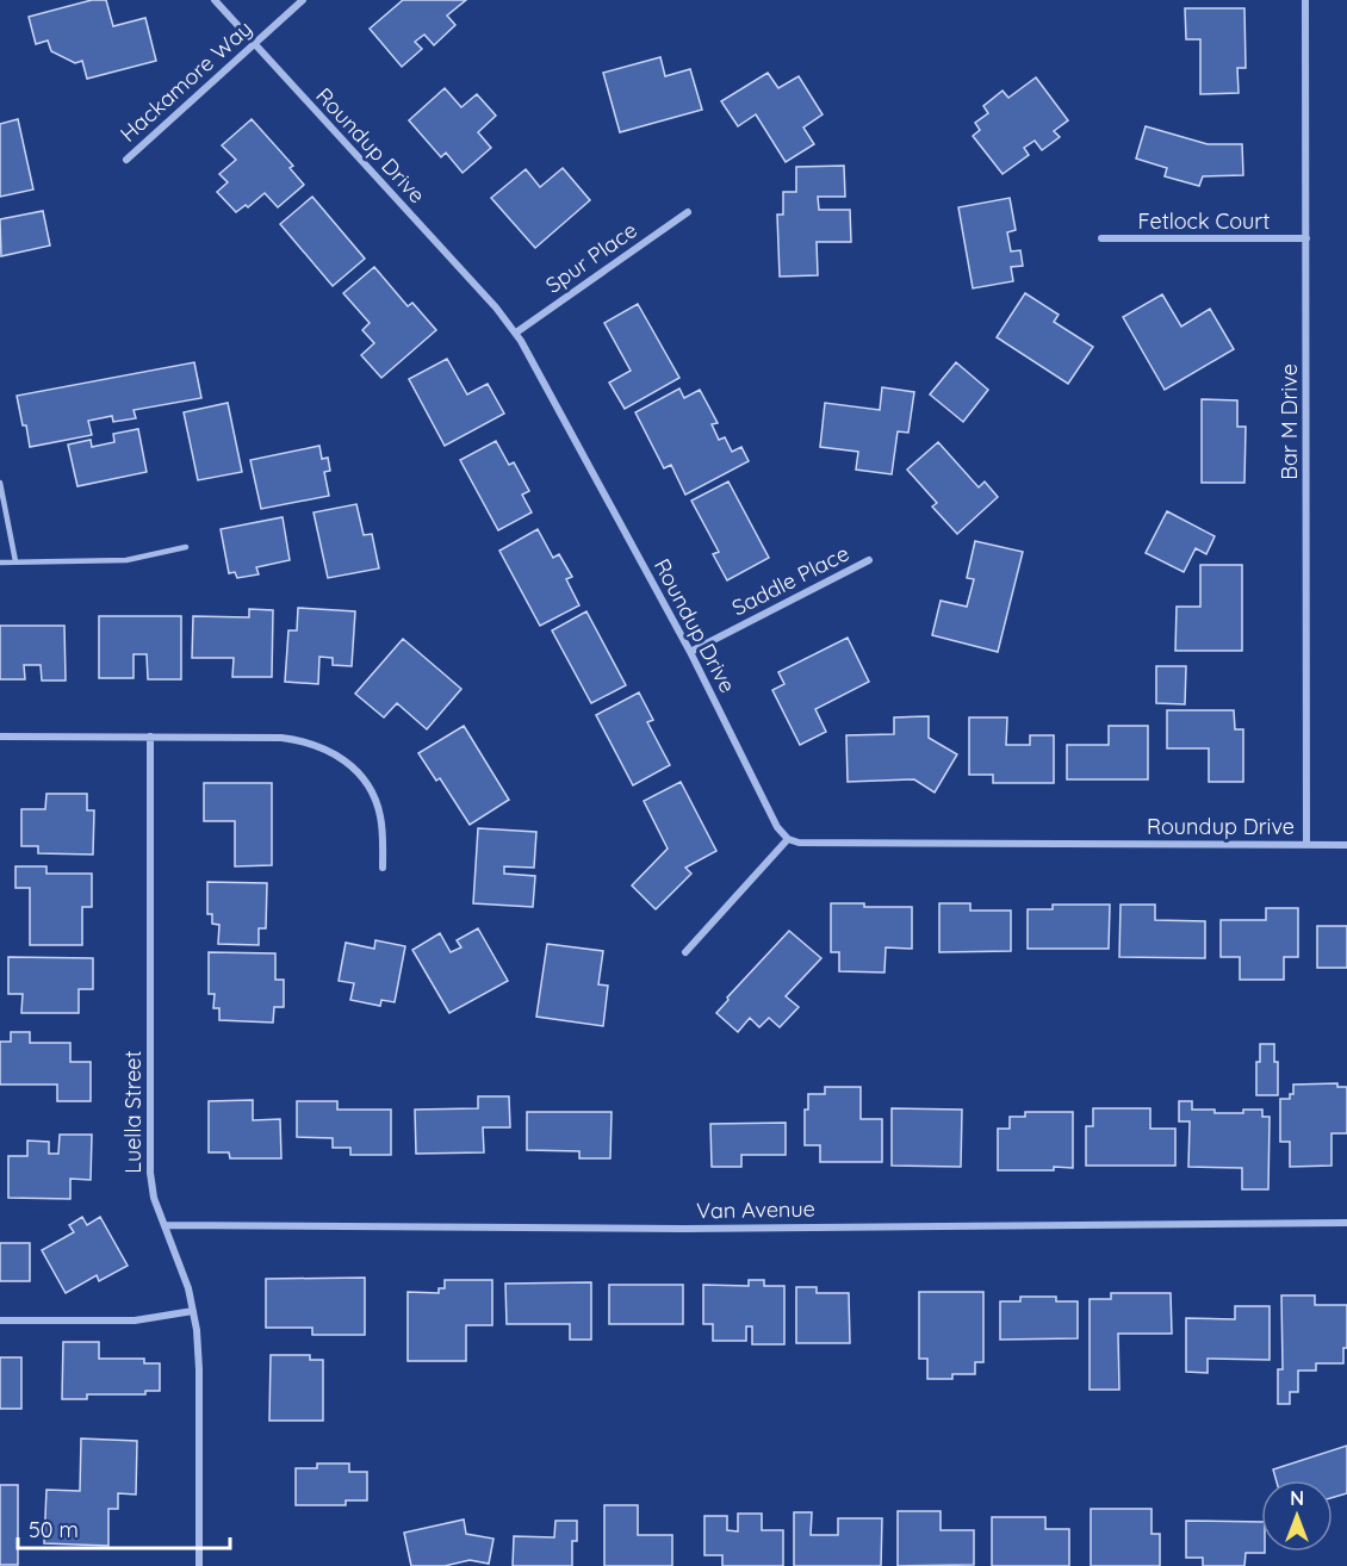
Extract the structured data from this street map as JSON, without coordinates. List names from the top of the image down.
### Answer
{
  "streets": {
    "street": [
      "Hackamore Way",
      "Roundup Drive",
      "Fetlock Court",
      "Spur Place",
      "Bar M Drive",
      "Saddle Place",
      "Luella Street",
      "Van Avenue"
    ]
  },
  "crossings": [
    ["Hackamore Way", "Roundup Drive"],
    ["Roundup Drive", "Spur Place"],
    ["Roundup Drive", "Bar M Drive"],
    ["Roundup Drive", "Saddle Place"],
    ["Fetlock Court", "Bar M Drive"],
    ["Luella Street", "Van Avenue"]
  ],
  "scale_bar": "50 m",
  "north": "top"
}
